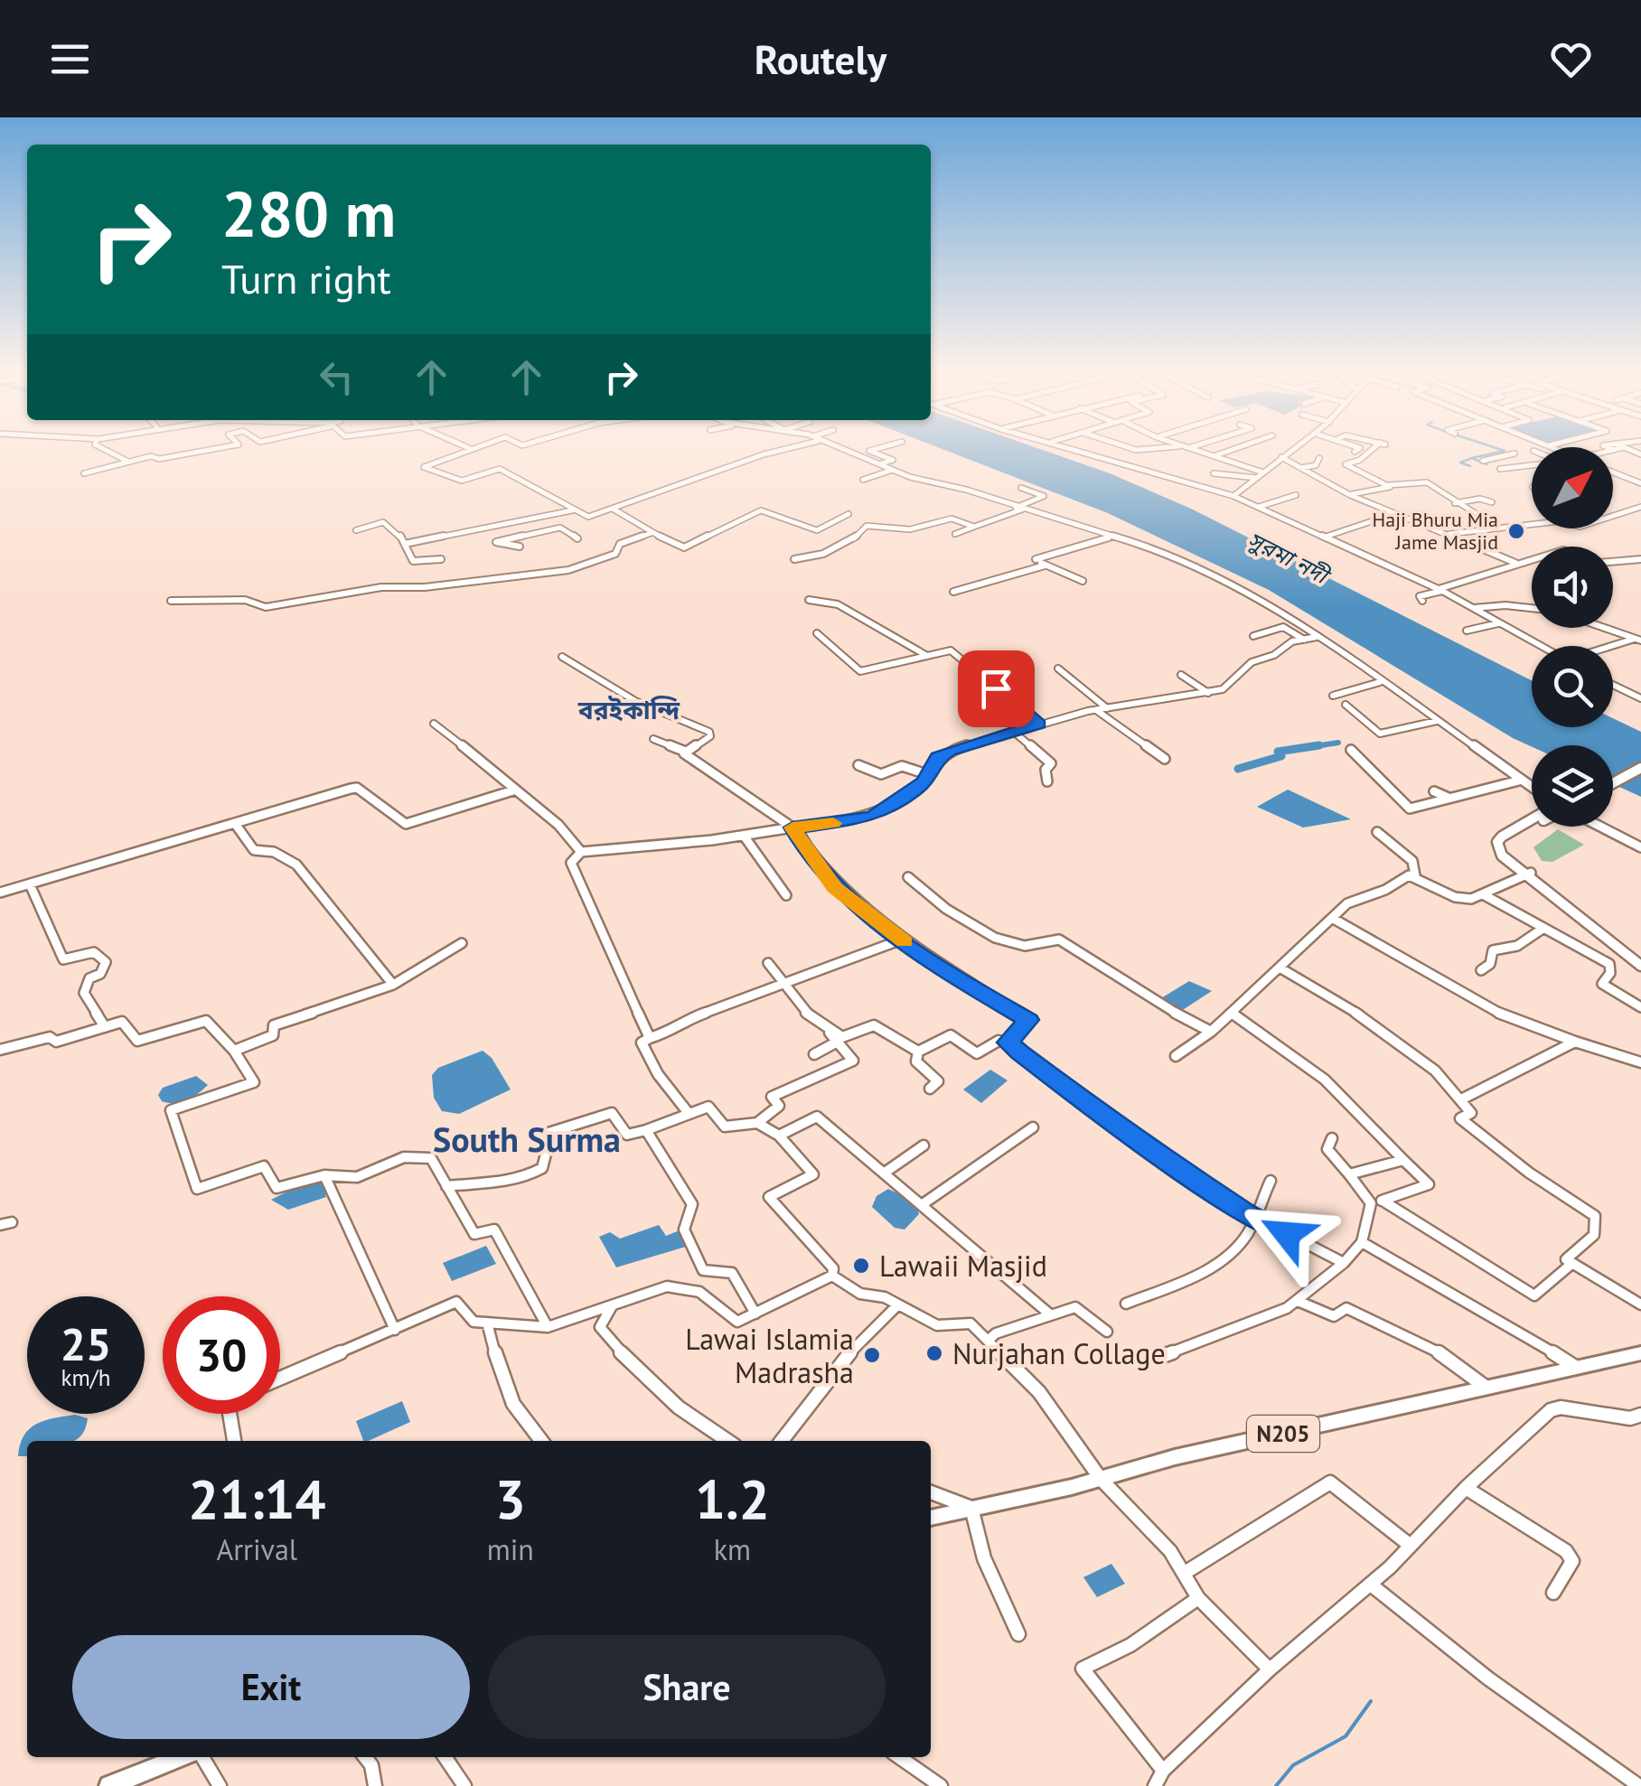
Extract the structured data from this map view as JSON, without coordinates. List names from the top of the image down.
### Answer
{
  "streets": {
    "highway": ["N205"]
  },
  "districts": ["বরইকান্দি", "South Surma"],
  "water": ["সুরমা নদী"],
  "places": [
    "Haji Bhuru Mia Jame Masjid",
    "Lawaii Masjid",
    "Nurjahan Collage",
    "Lawai Islamia Madrasha"
  ],
  "north": "top right",
  "page": {
    "header": "Routely",
    "turn": ["280 m", "Turn right"],
    "speed": "25 km/h",
    "limit": "30",
    "eta": [
      "21:14",
      "Arrival",
      "3",
      "min",
      "1.2",
      "km"
    ],
    "buttons": ["Exit", "Share"]
  }
}
